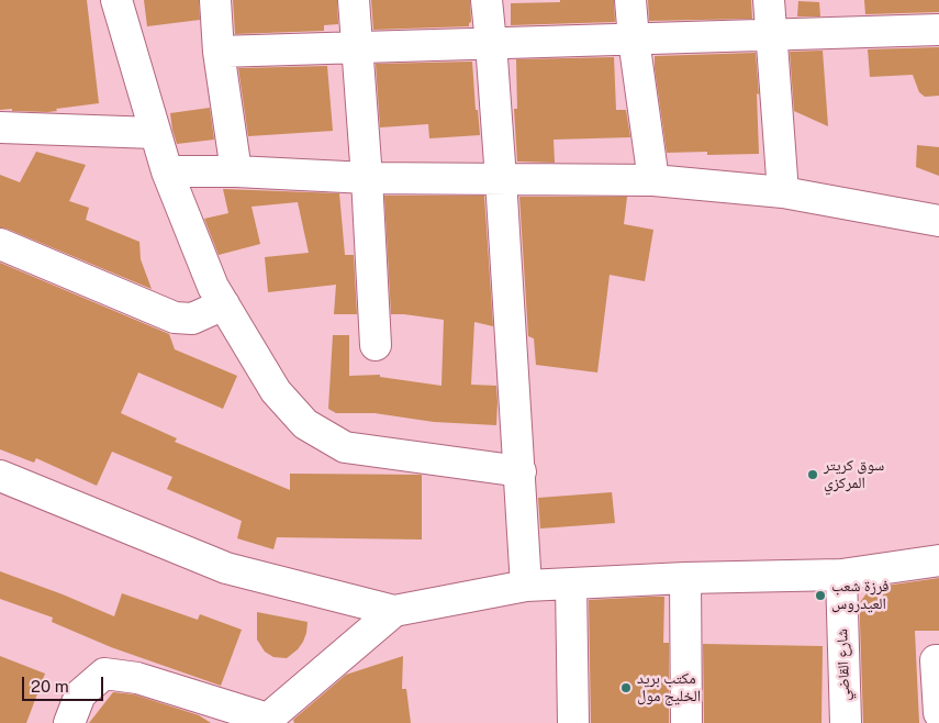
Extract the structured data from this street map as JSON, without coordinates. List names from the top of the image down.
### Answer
{
  "streets": {
    "street": ["شارع القاضي"]
  },
  "places": ["سوق كريتر المركزي", "فرزة شعب العيدروس", "مكتب بريد الخليج مول"],
  "scale_bar": "20 m"
}
